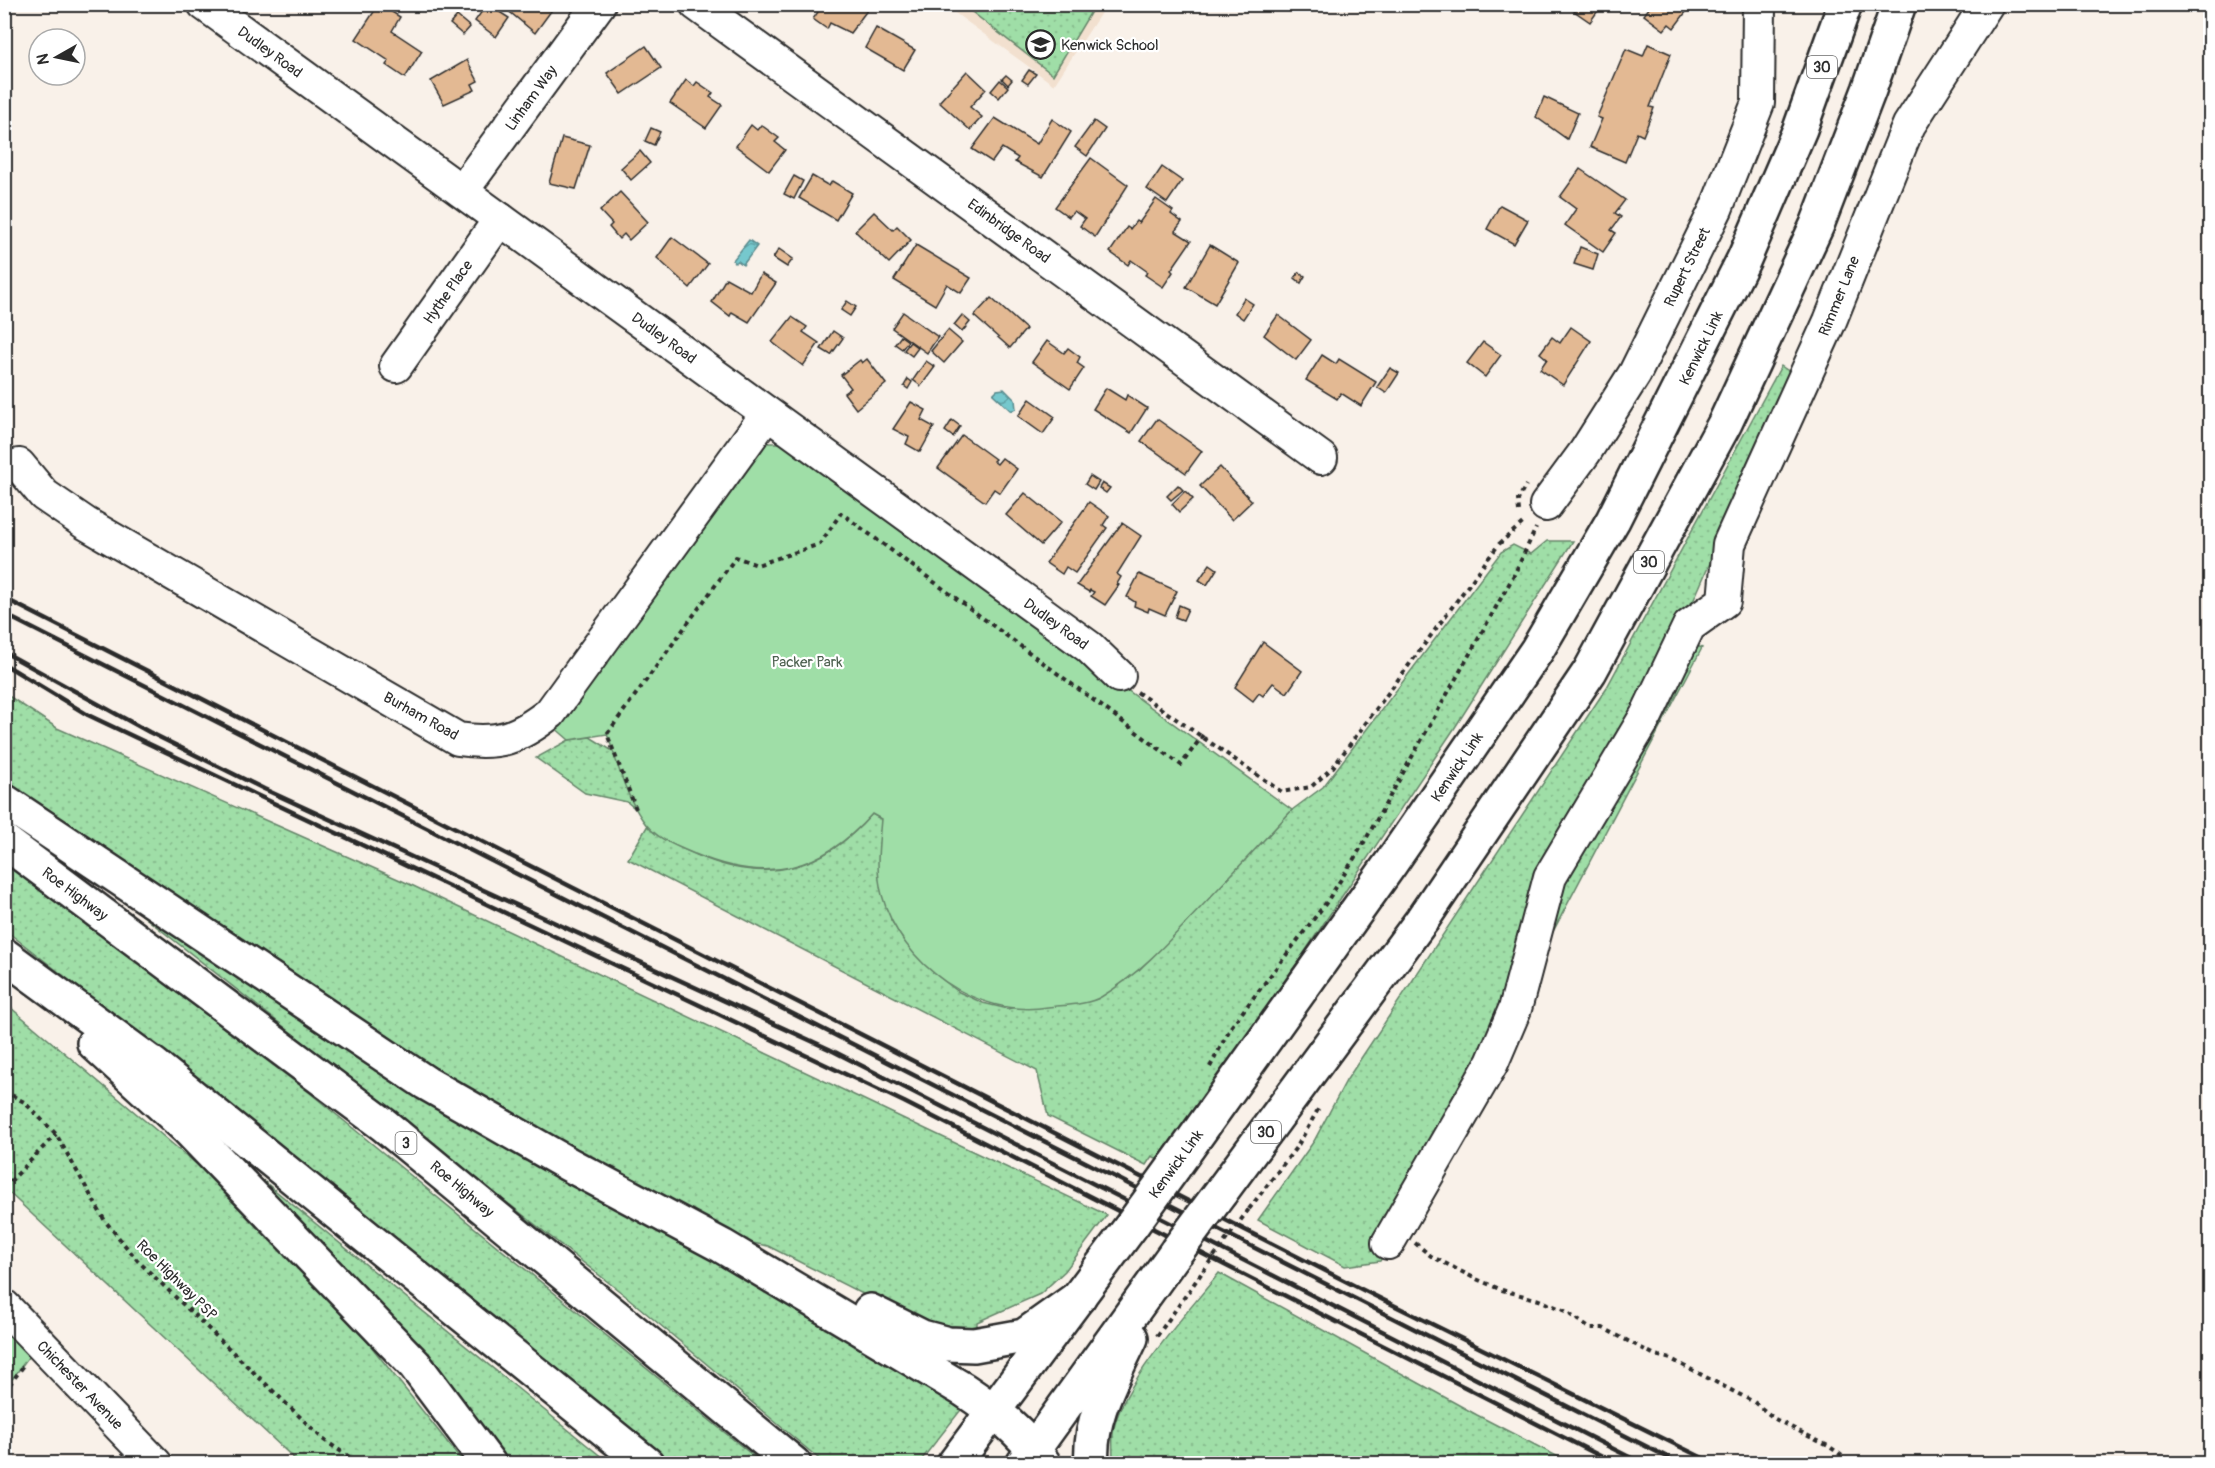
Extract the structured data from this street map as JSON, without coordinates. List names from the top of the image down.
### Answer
{
  "streets": {
    "highway": [
      "30",
      "Kenwick Link",
      "Roe Highway",
      "3"
    ],
    "street": [
      "Dudley Road",
      "Linham Way",
      "Edinbridge Road",
      "Rupert Street",
      "Hythe Place",
      "Rimmer Lane",
      "Burham Road",
      "Chichester Avenue"
    ],
    "path": ["Roe Highway PSP"]
  },
  "crossings": [
    ["Dudley Road", "Linham Way"],
    ["Dudley Road", "Hythe Place"],
    ["Dudley Road", "Burham Road"]
  ],
  "parks": ["Packer Park"],
  "places": {
    "school or university": ["Kenwick School"]
  },
  "north": "left"
}
